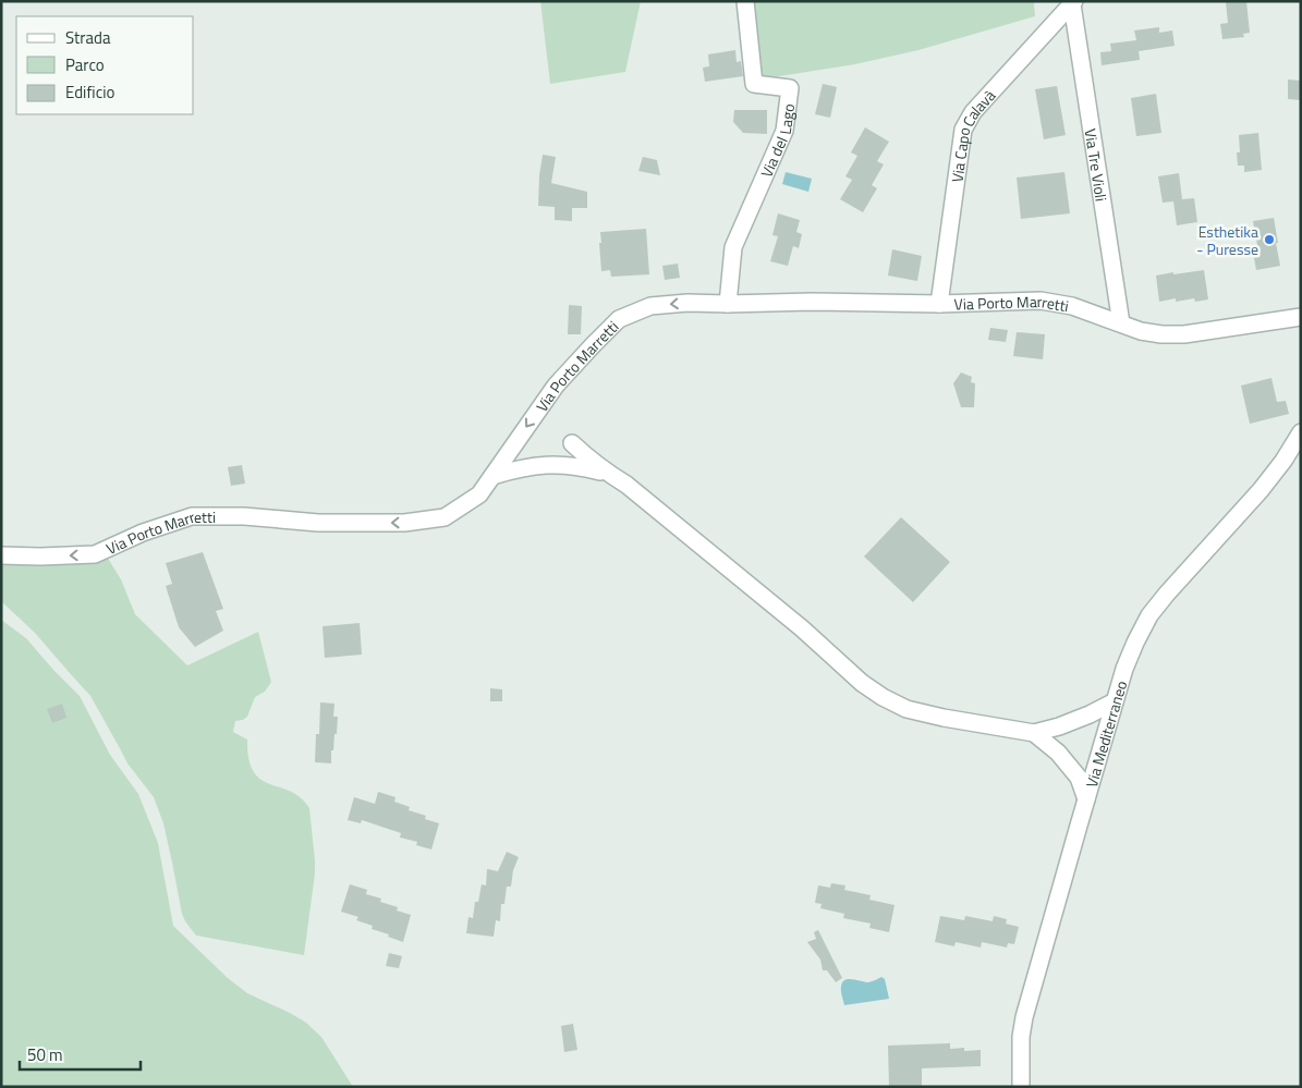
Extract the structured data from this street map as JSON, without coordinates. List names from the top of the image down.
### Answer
{
  "streets": {
    "street": [
      "Via Capo Calavà",
      "Via del Lago",
      "Via Tre Violi",
      "Via Porto Marretti",
      "Via Mediterraneo"
    ]
  },
  "crossings": [
    ["Via Capo Calavà", "Via Tre Violi"],
    ["Via Capo Calavà", "Via Porto Marretti"],
    ["Via del Lago", "Via Porto Marretti"],
    ["Via Tre Violi", "Via Porto Marretti"]
  ],
  "one_way": ["Via Porto Marretti"],
  "places": ["Esthetika - Puresse"],
  "legend": ["Strada", "Parco", "Edificio"],
  "scale_bar": "50 m"
}
